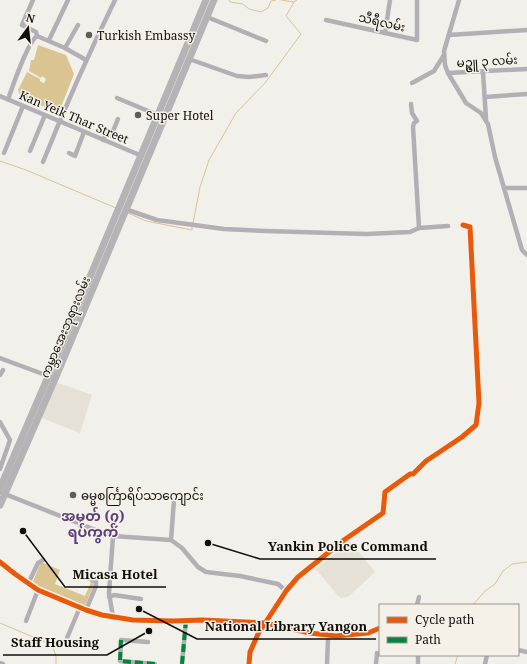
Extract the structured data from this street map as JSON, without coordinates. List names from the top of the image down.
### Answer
{
  "streets": {
    "main road": ["ကမ္ဘာအေးဘုရားလမ်း"],
    "street": ["သီရီလမ်း", "မဥ္ဇူ ၃ လမ်း", "Kan Yeik Thar Street"]
  },
  "crossings": [
    ["Kan Yeik Thar Street", "ကမ္ဘာအေးဘုရားလမ်း"]
  ],
  "districts": ["အမှတ် (၇) ရပ်ကွက်"],
  "places": [
    "Turkish Embassy",
    "Super Hotel",
    "ဓမ္မစင်္ကြာရိပ်သာကျောင်း",
    "Micasa Hotel",
    "Yankin Police Command",
    "National Library Yangon",
    "Staff Housing"
  ],
  "legend": ["Cycle path", "Path"],
  "north": "top"
}
